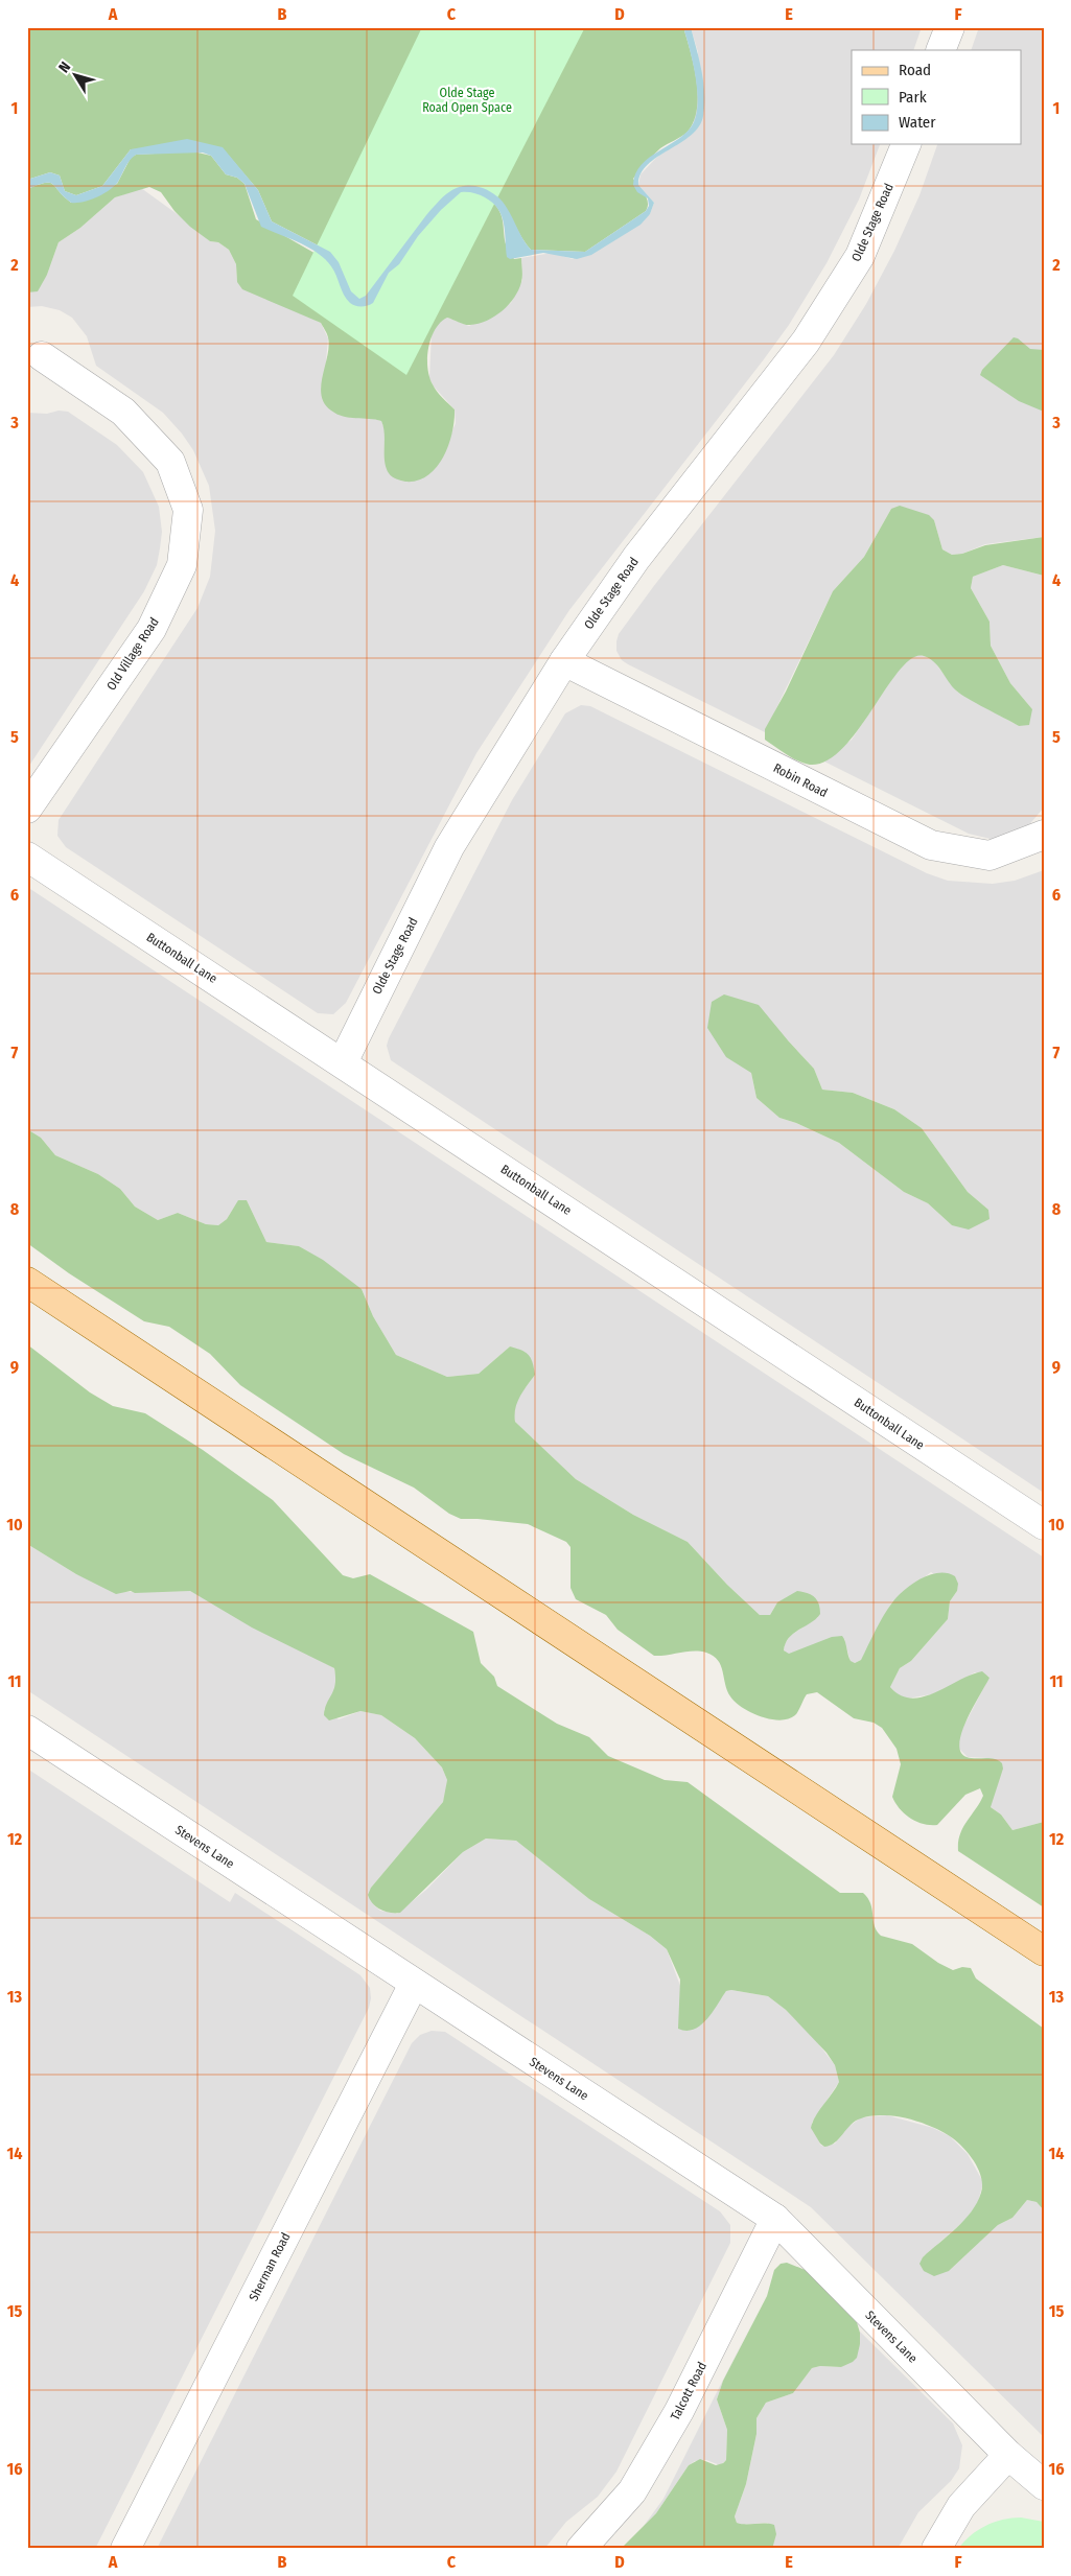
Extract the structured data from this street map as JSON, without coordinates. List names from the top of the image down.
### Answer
{
  "streets": {
    "street": [
      "Olde Stage Road",
      "Old Village Road",
      "Robin Road",
      "Buttonball Lane",
      "Stevens Lane",
      "Sherman Road",
      "Talcott Road"
    ]
  },
  "crossings": [
    ["Olde Stage Road", "Robin Road"],
    ["Olde Stage Road", "Buttonball Lane"],
    ["Stevens Lane", "Sherman Road"],
    ["Stevens Lane", "Talcott Road"]
  ],
  "parks": ["Olde Stage Road Open Space"],
  "legend": ["Road", "Park", "Water"],
  "north": "top left",
  "grid": {
    "columns": [
      "A",
      "B",
      "C",
      "D",
      "E",
      "F"
    ],
    "rows": [
      "1",
      "2",
      "3",
      "4",
      "5",
      "6",
      "7",
      "8",
      "9",
      "10",
      "11",
      "12",
      "13",
      "14",
      "15",
      "16"
    ]
  }
}
